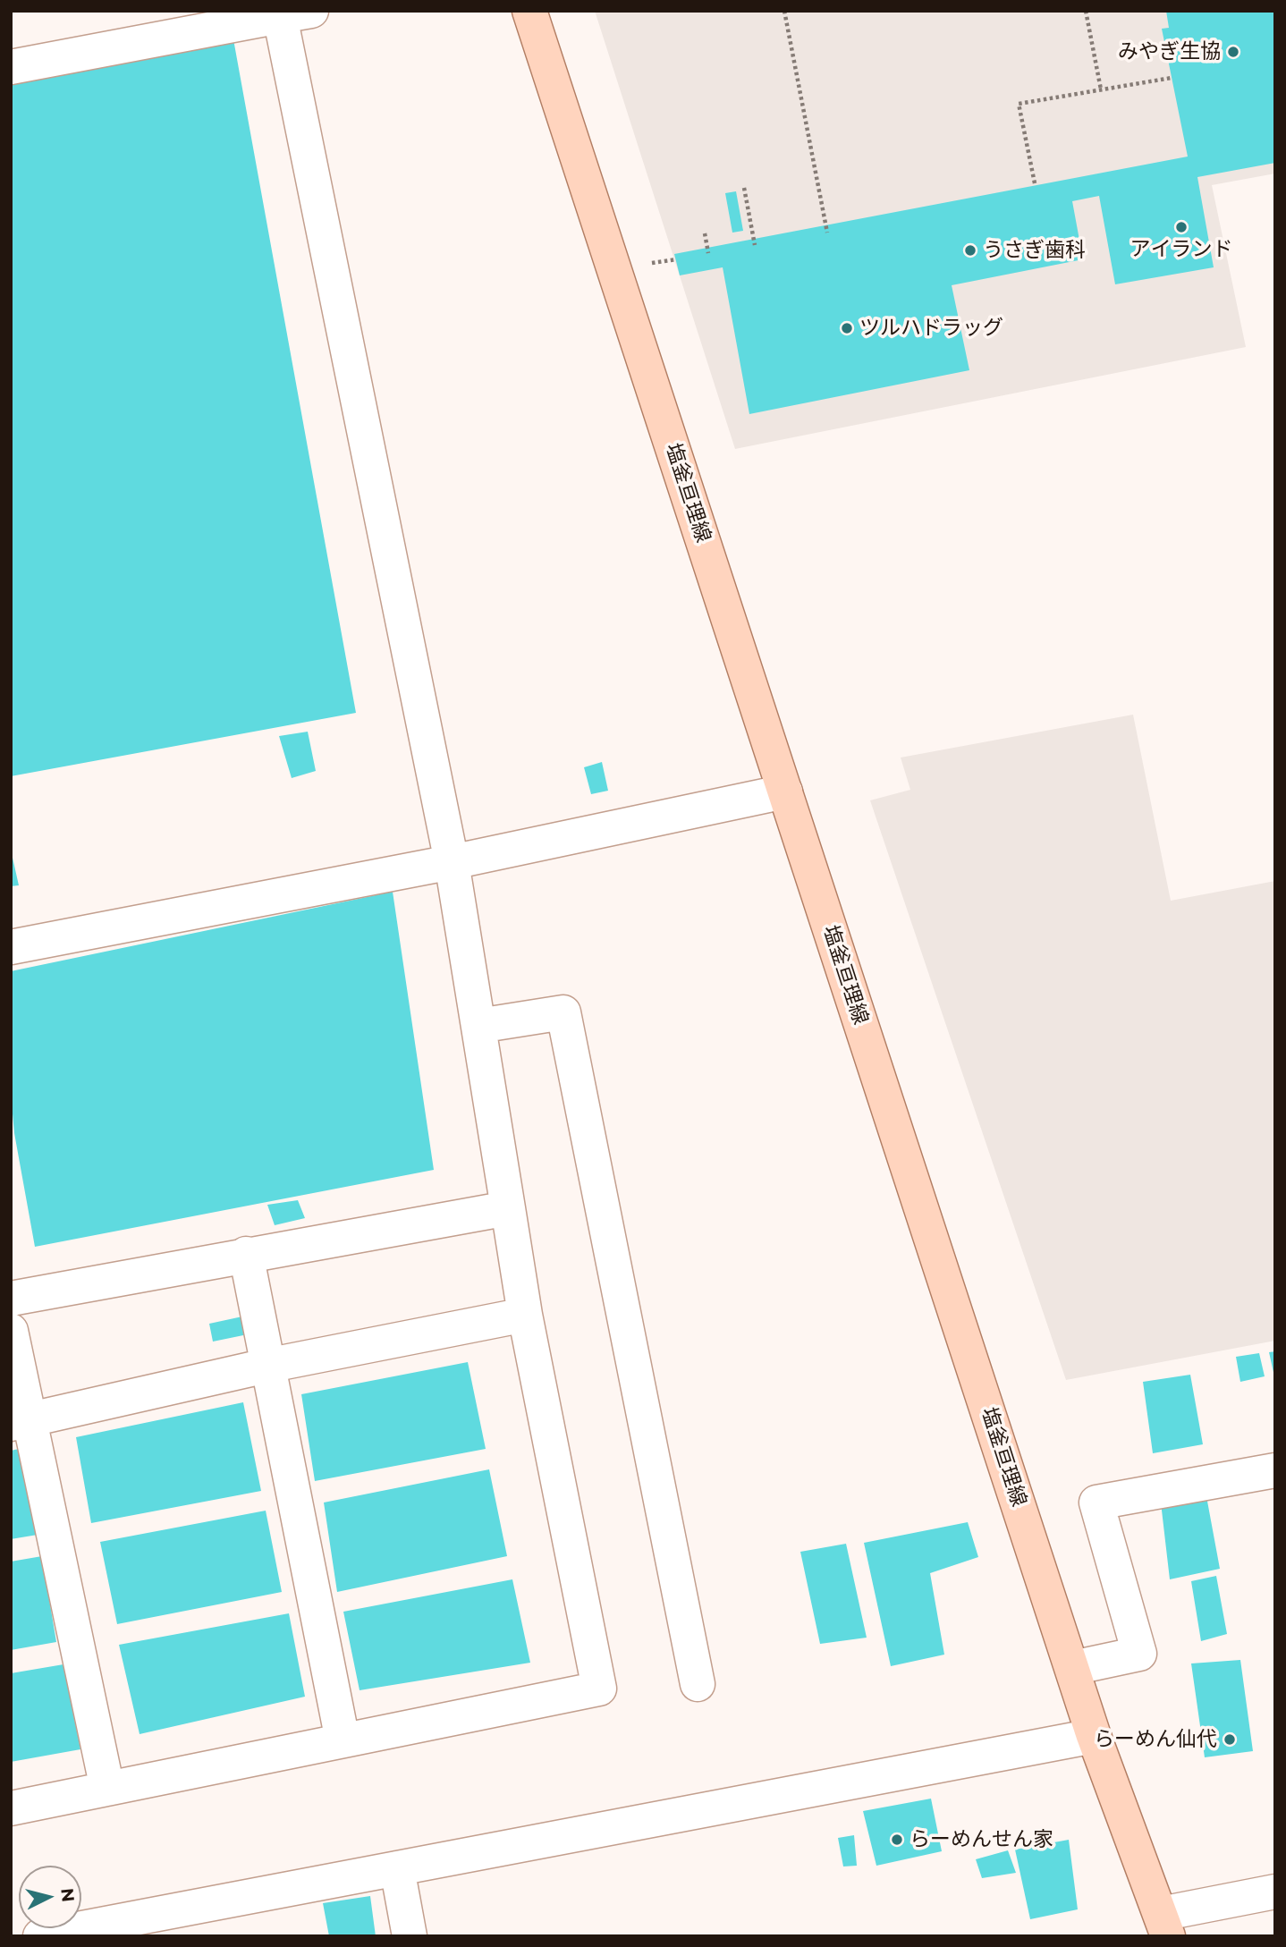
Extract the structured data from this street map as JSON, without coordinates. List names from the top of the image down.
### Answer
{
  "streets": {
    "main road": ["塩釜亘理線"]
  },
  "places": [
    "みやぎ生協",
    "アイランド",
    "うさぎ歯科",
    "ツルハドラッグ",
    "らーめん仙代",
    "らーめんせん家"
  ],
  "north": "right"
}
